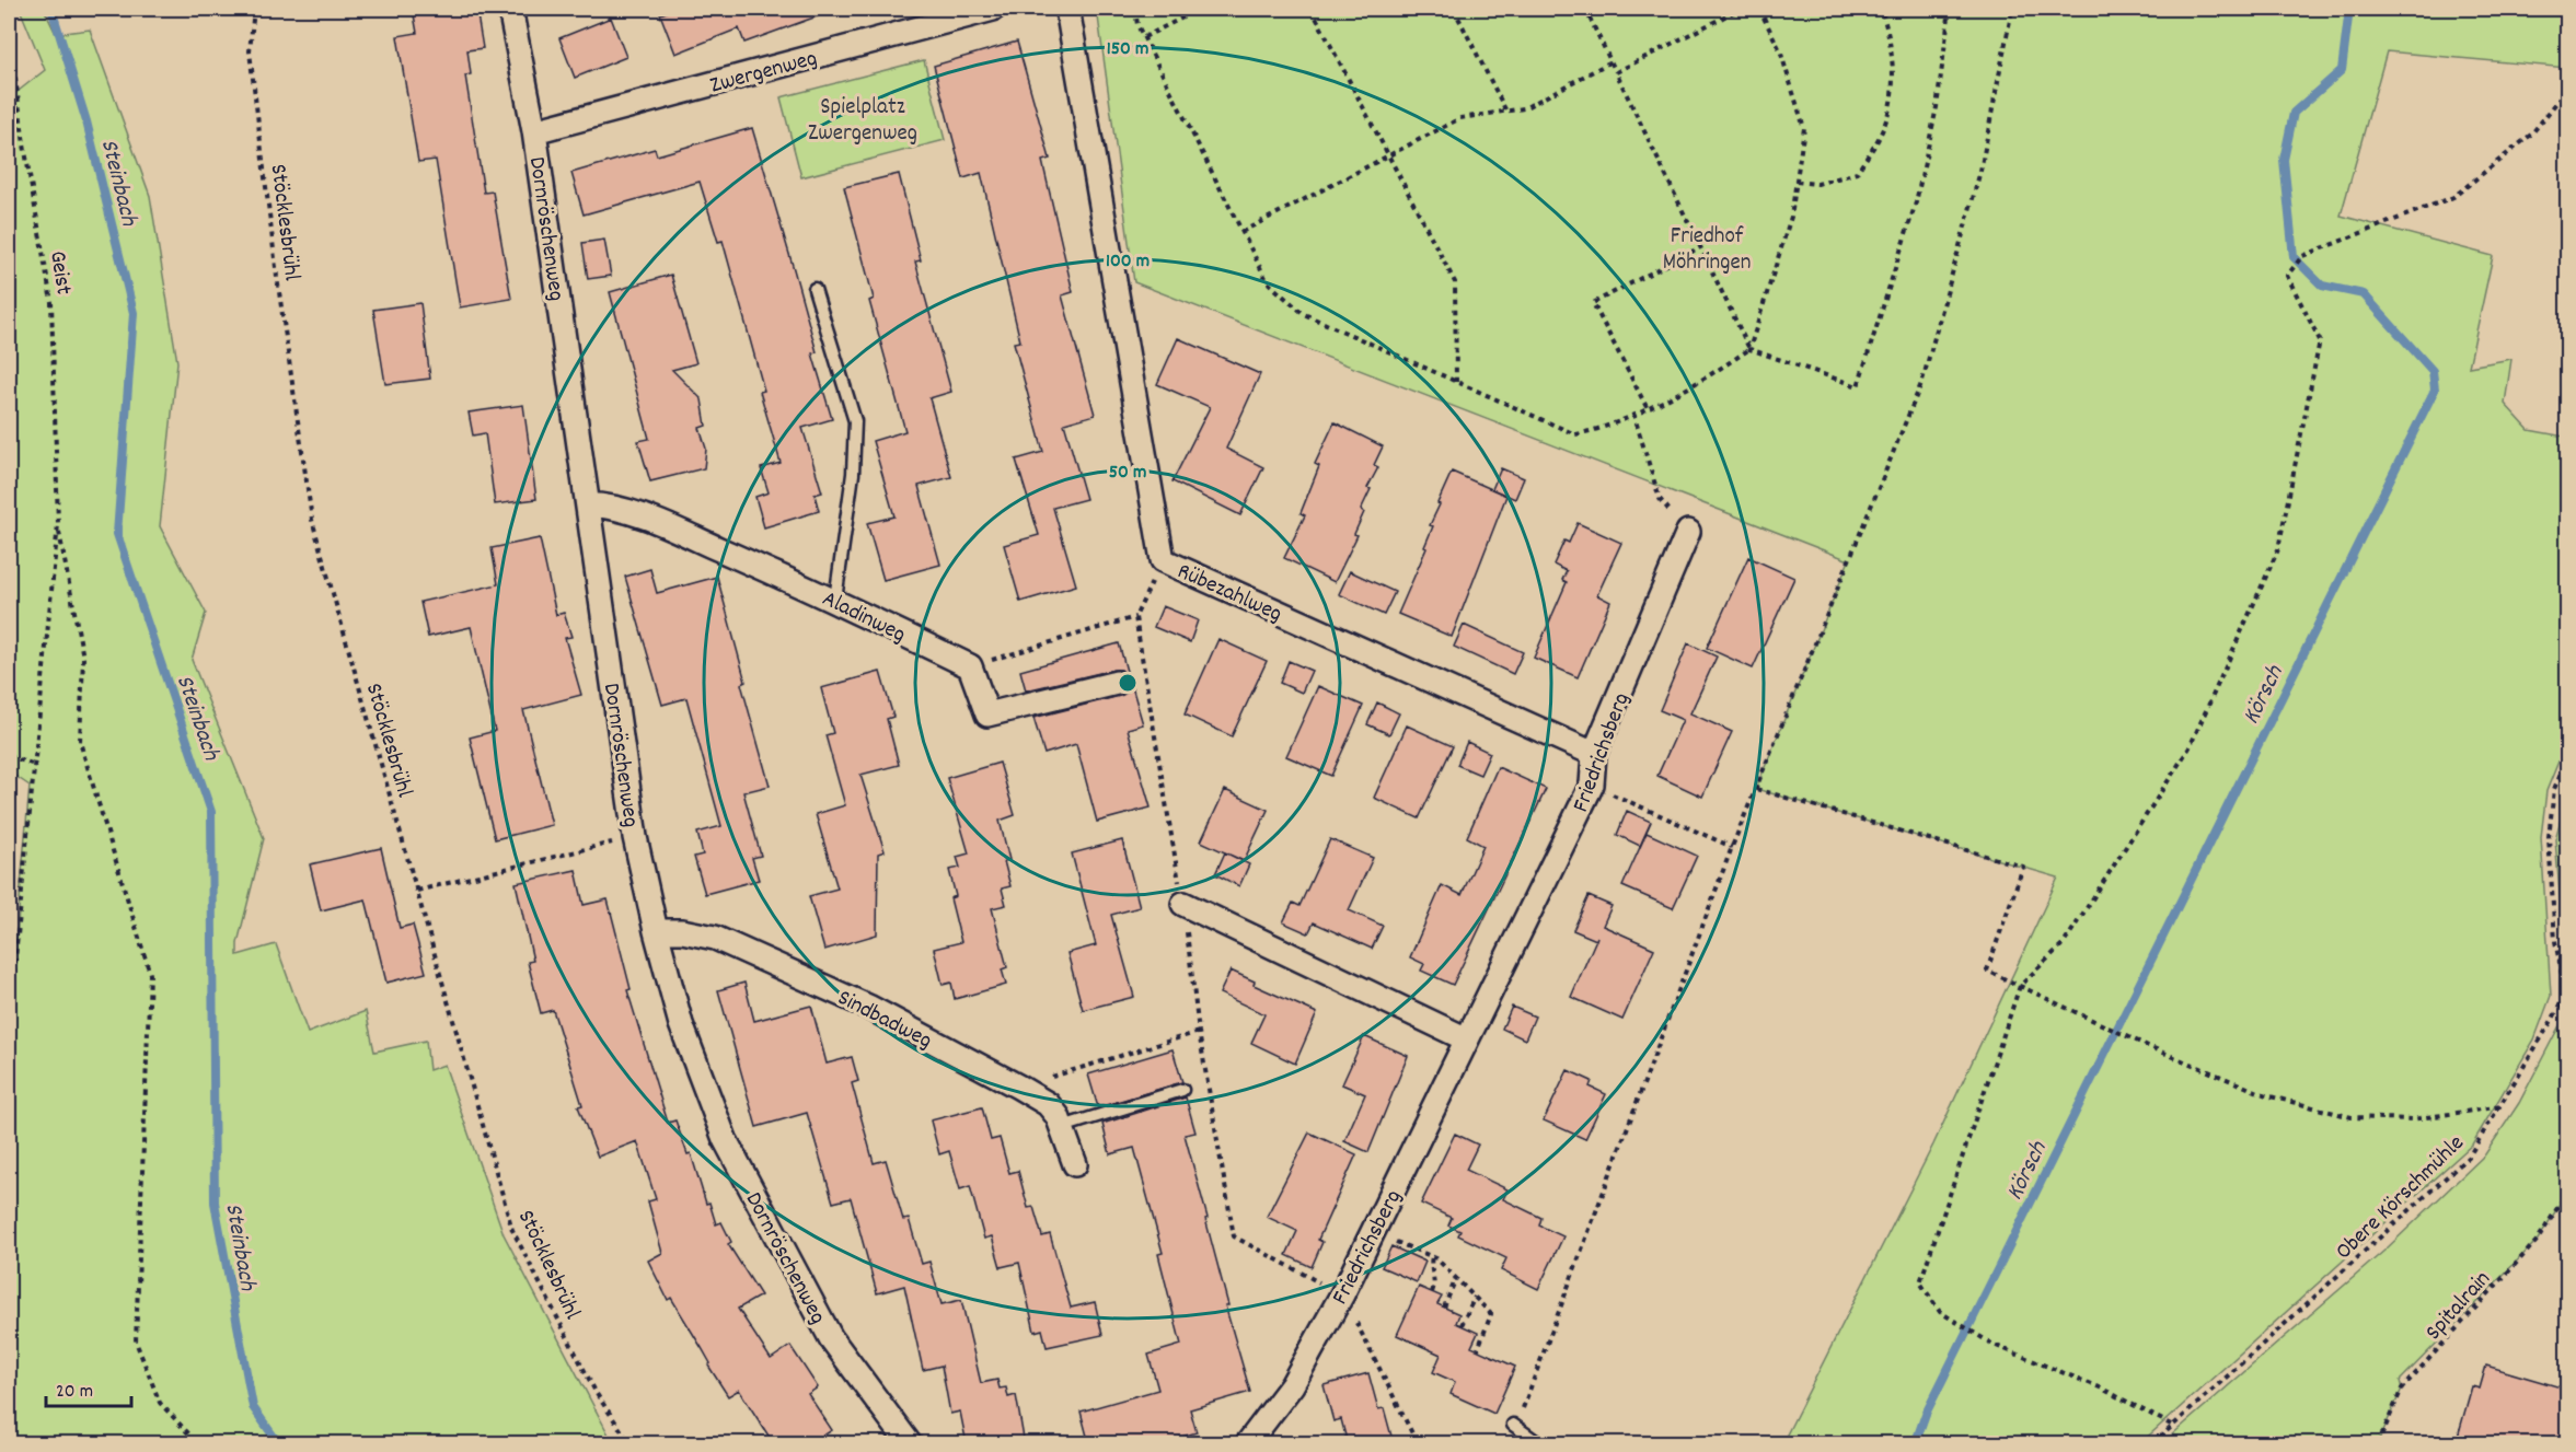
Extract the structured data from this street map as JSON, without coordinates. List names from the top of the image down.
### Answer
{
  "streets": {
    "street": [
      "Zwergenweg",
      "Dornröschenweg",
      "Rübezahlweg",
      "Aladinweg",
      "Friedrichsberg",
      "Sindbadweg"
    ],
    "path": [
      "Stöcklesbrühl",
      "Geist",
      "Obere Körschmühle",
      "Spitalrain"
    ]
  },
  "crossings": [
    ["Zwergenweg", "Dornröschenweg"],
    ["Dornröschenweg", "Aladinweg"],
    ["Dornröschenweg", "Sindbadweg"],
    ["Rübezahlweg", "Friedrichsberg"]
  ],
  "water": ["Steinbach", "Körsch"],
  "parks": ["Spielplatz Zwergenweg", "Friedhof Möhringen"],
  "scale_bar": "20 m",
  "rings": ["150 m", "100 m", "50 m"]
}
